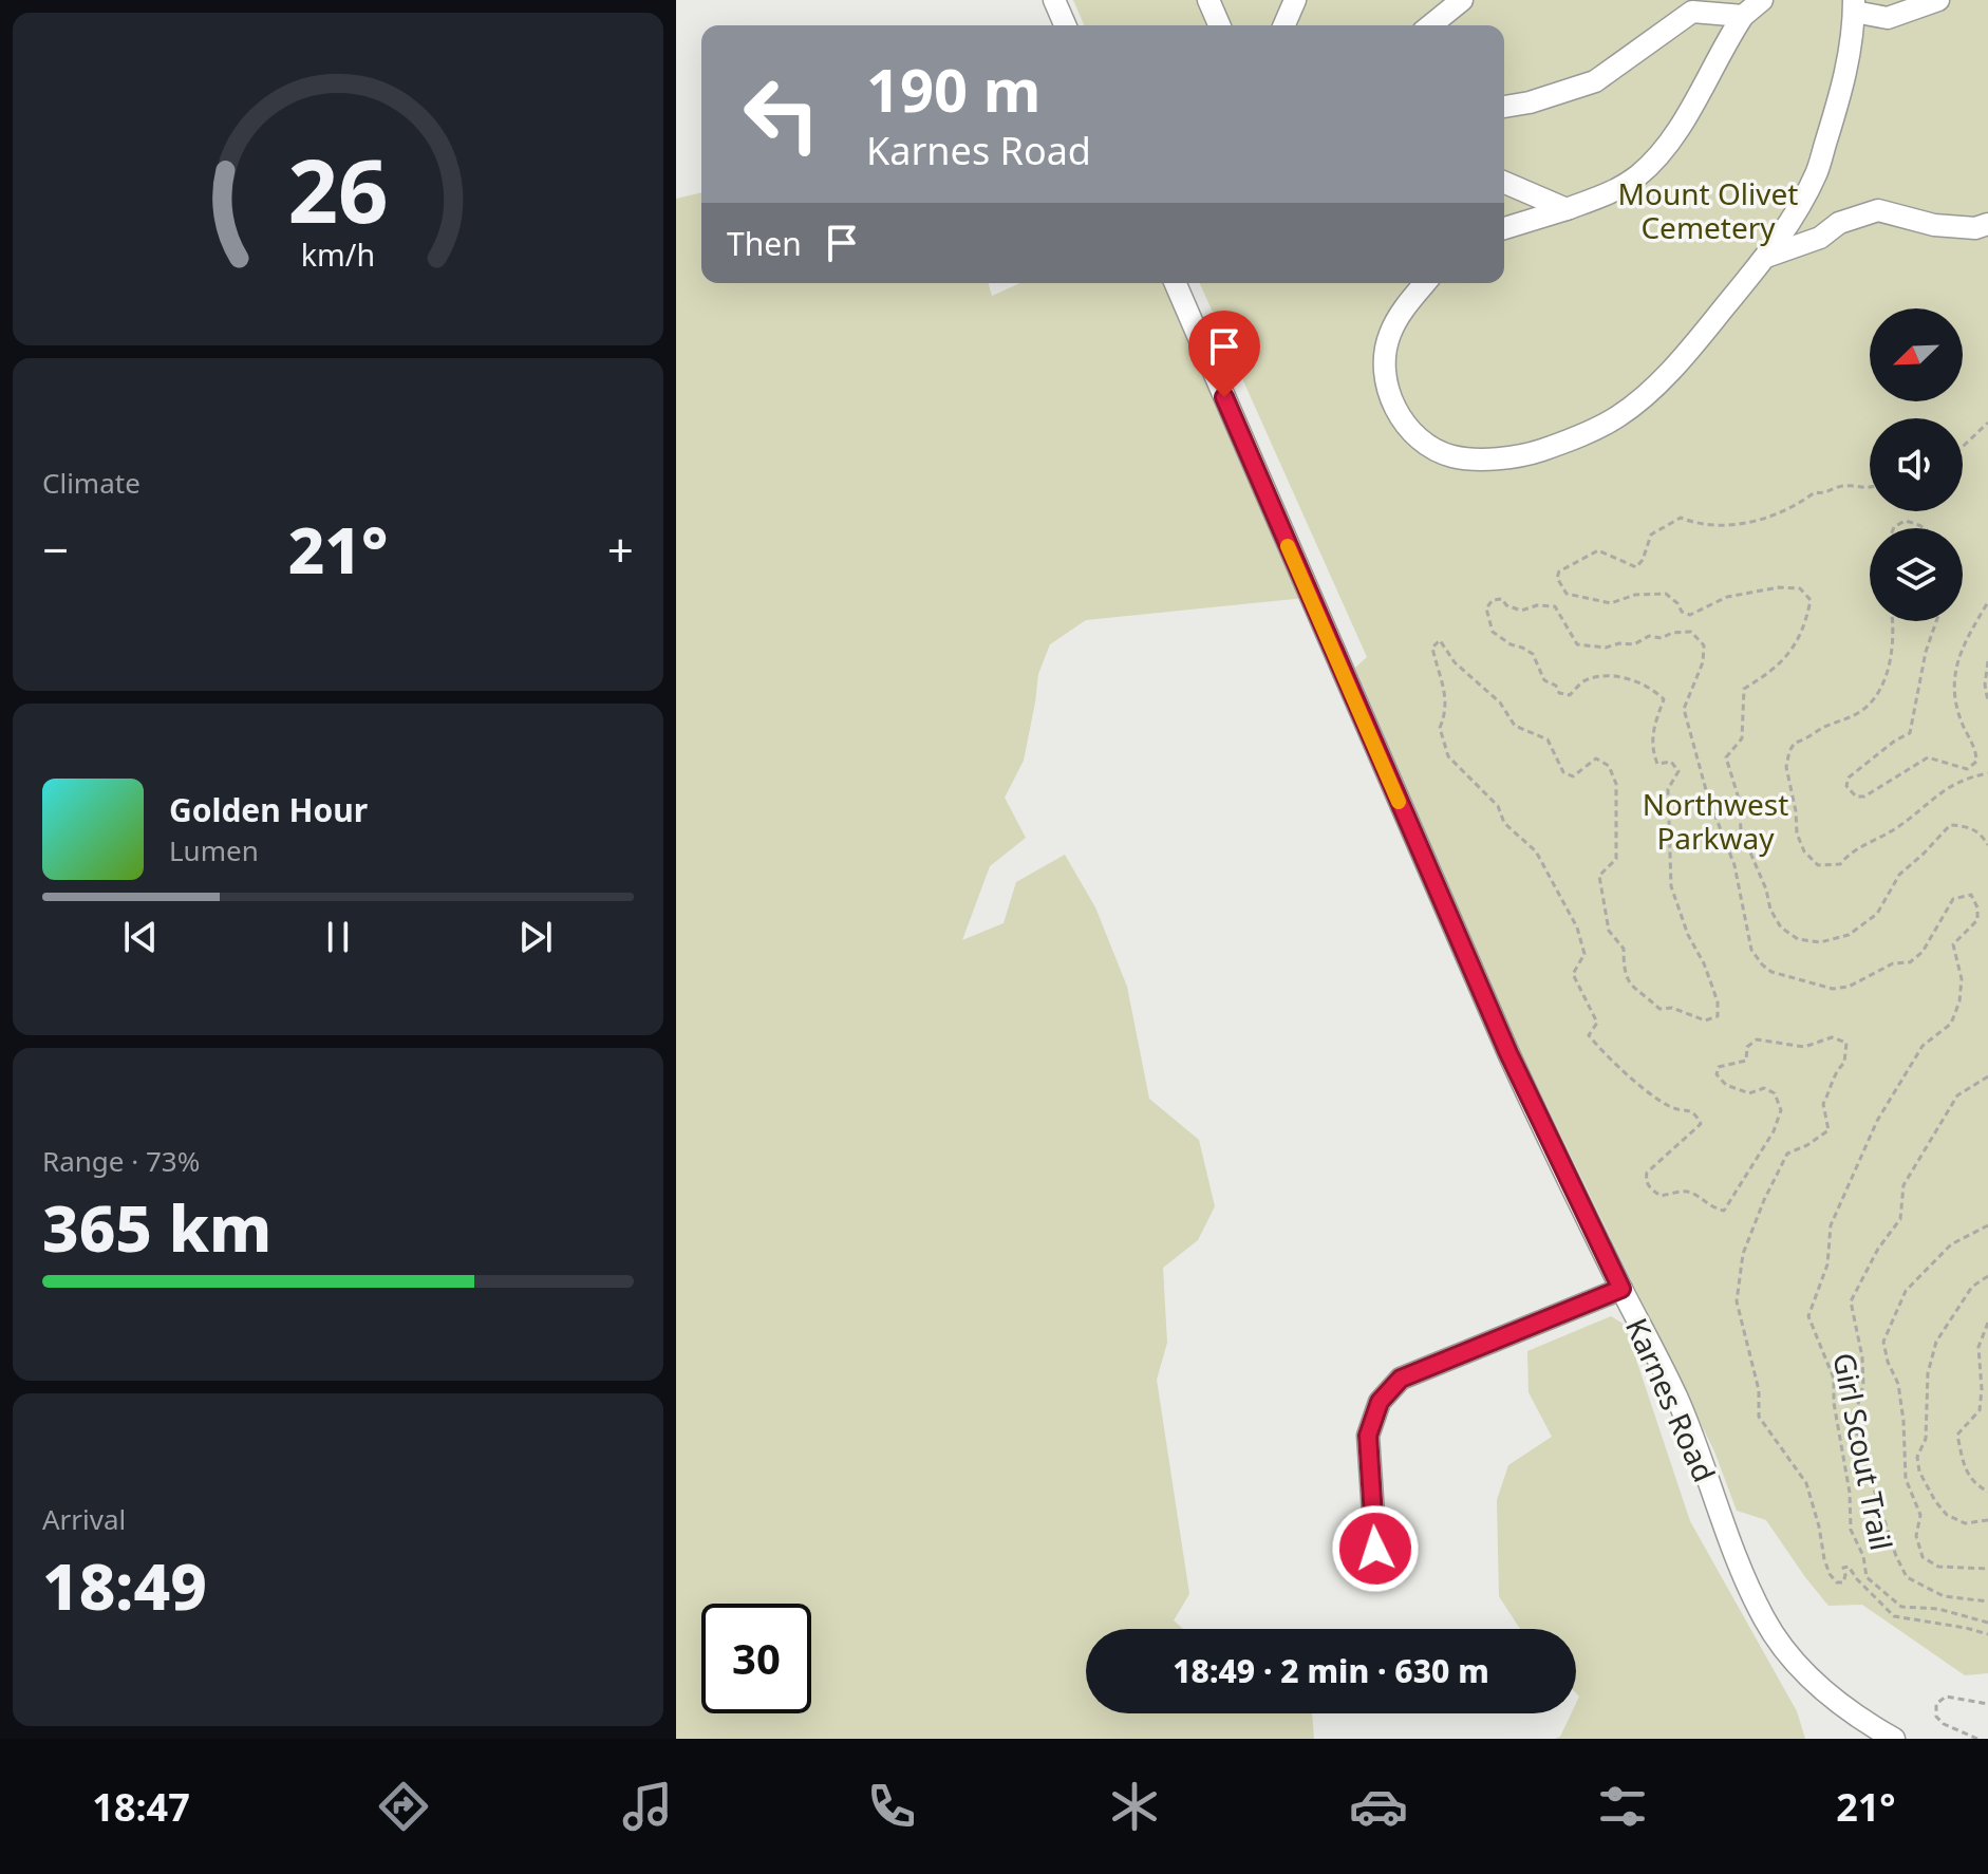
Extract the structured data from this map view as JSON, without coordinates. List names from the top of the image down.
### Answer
{
  "streets": {
    "street": ["Karnes Road"],
    "path": ["Girl Scout Trail"]
  },
  "parks": ["Mount Olivet Cemetery", "Northwest Parkway"],
  "north": "bottom left",
  "page": {
    "turn": ["190 m", "Karnes Road"],
    "then": "Then",
    "tile": [
      "Climate",
      ["Range · 73%", "365 km"],
      ["Arrival", "18:49"]
    ],
    "heat": ["−", "21°", "+"],
    "song": ["Golden Hour", "Lumen"],
    "limit": "30",
    "trip": "18:49 · 2 min · 630 m",
    "tabs": ["18:47", "21°"],
    "gauge": ["26", "km/h"]
  }
}
